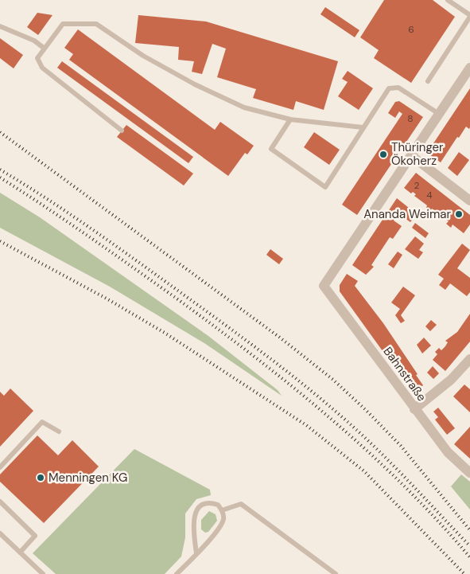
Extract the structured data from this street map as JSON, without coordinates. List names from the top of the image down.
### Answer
{
  "streets": {
    "street": ["Bahnstraße"]
  },
  "places": ["Thüringer Ökoherz", "Ananda Weimar", "Menningen KG"],
  "house_numbers": [
    "6",
    "8",
    "2",
    "4"
  ]
}
